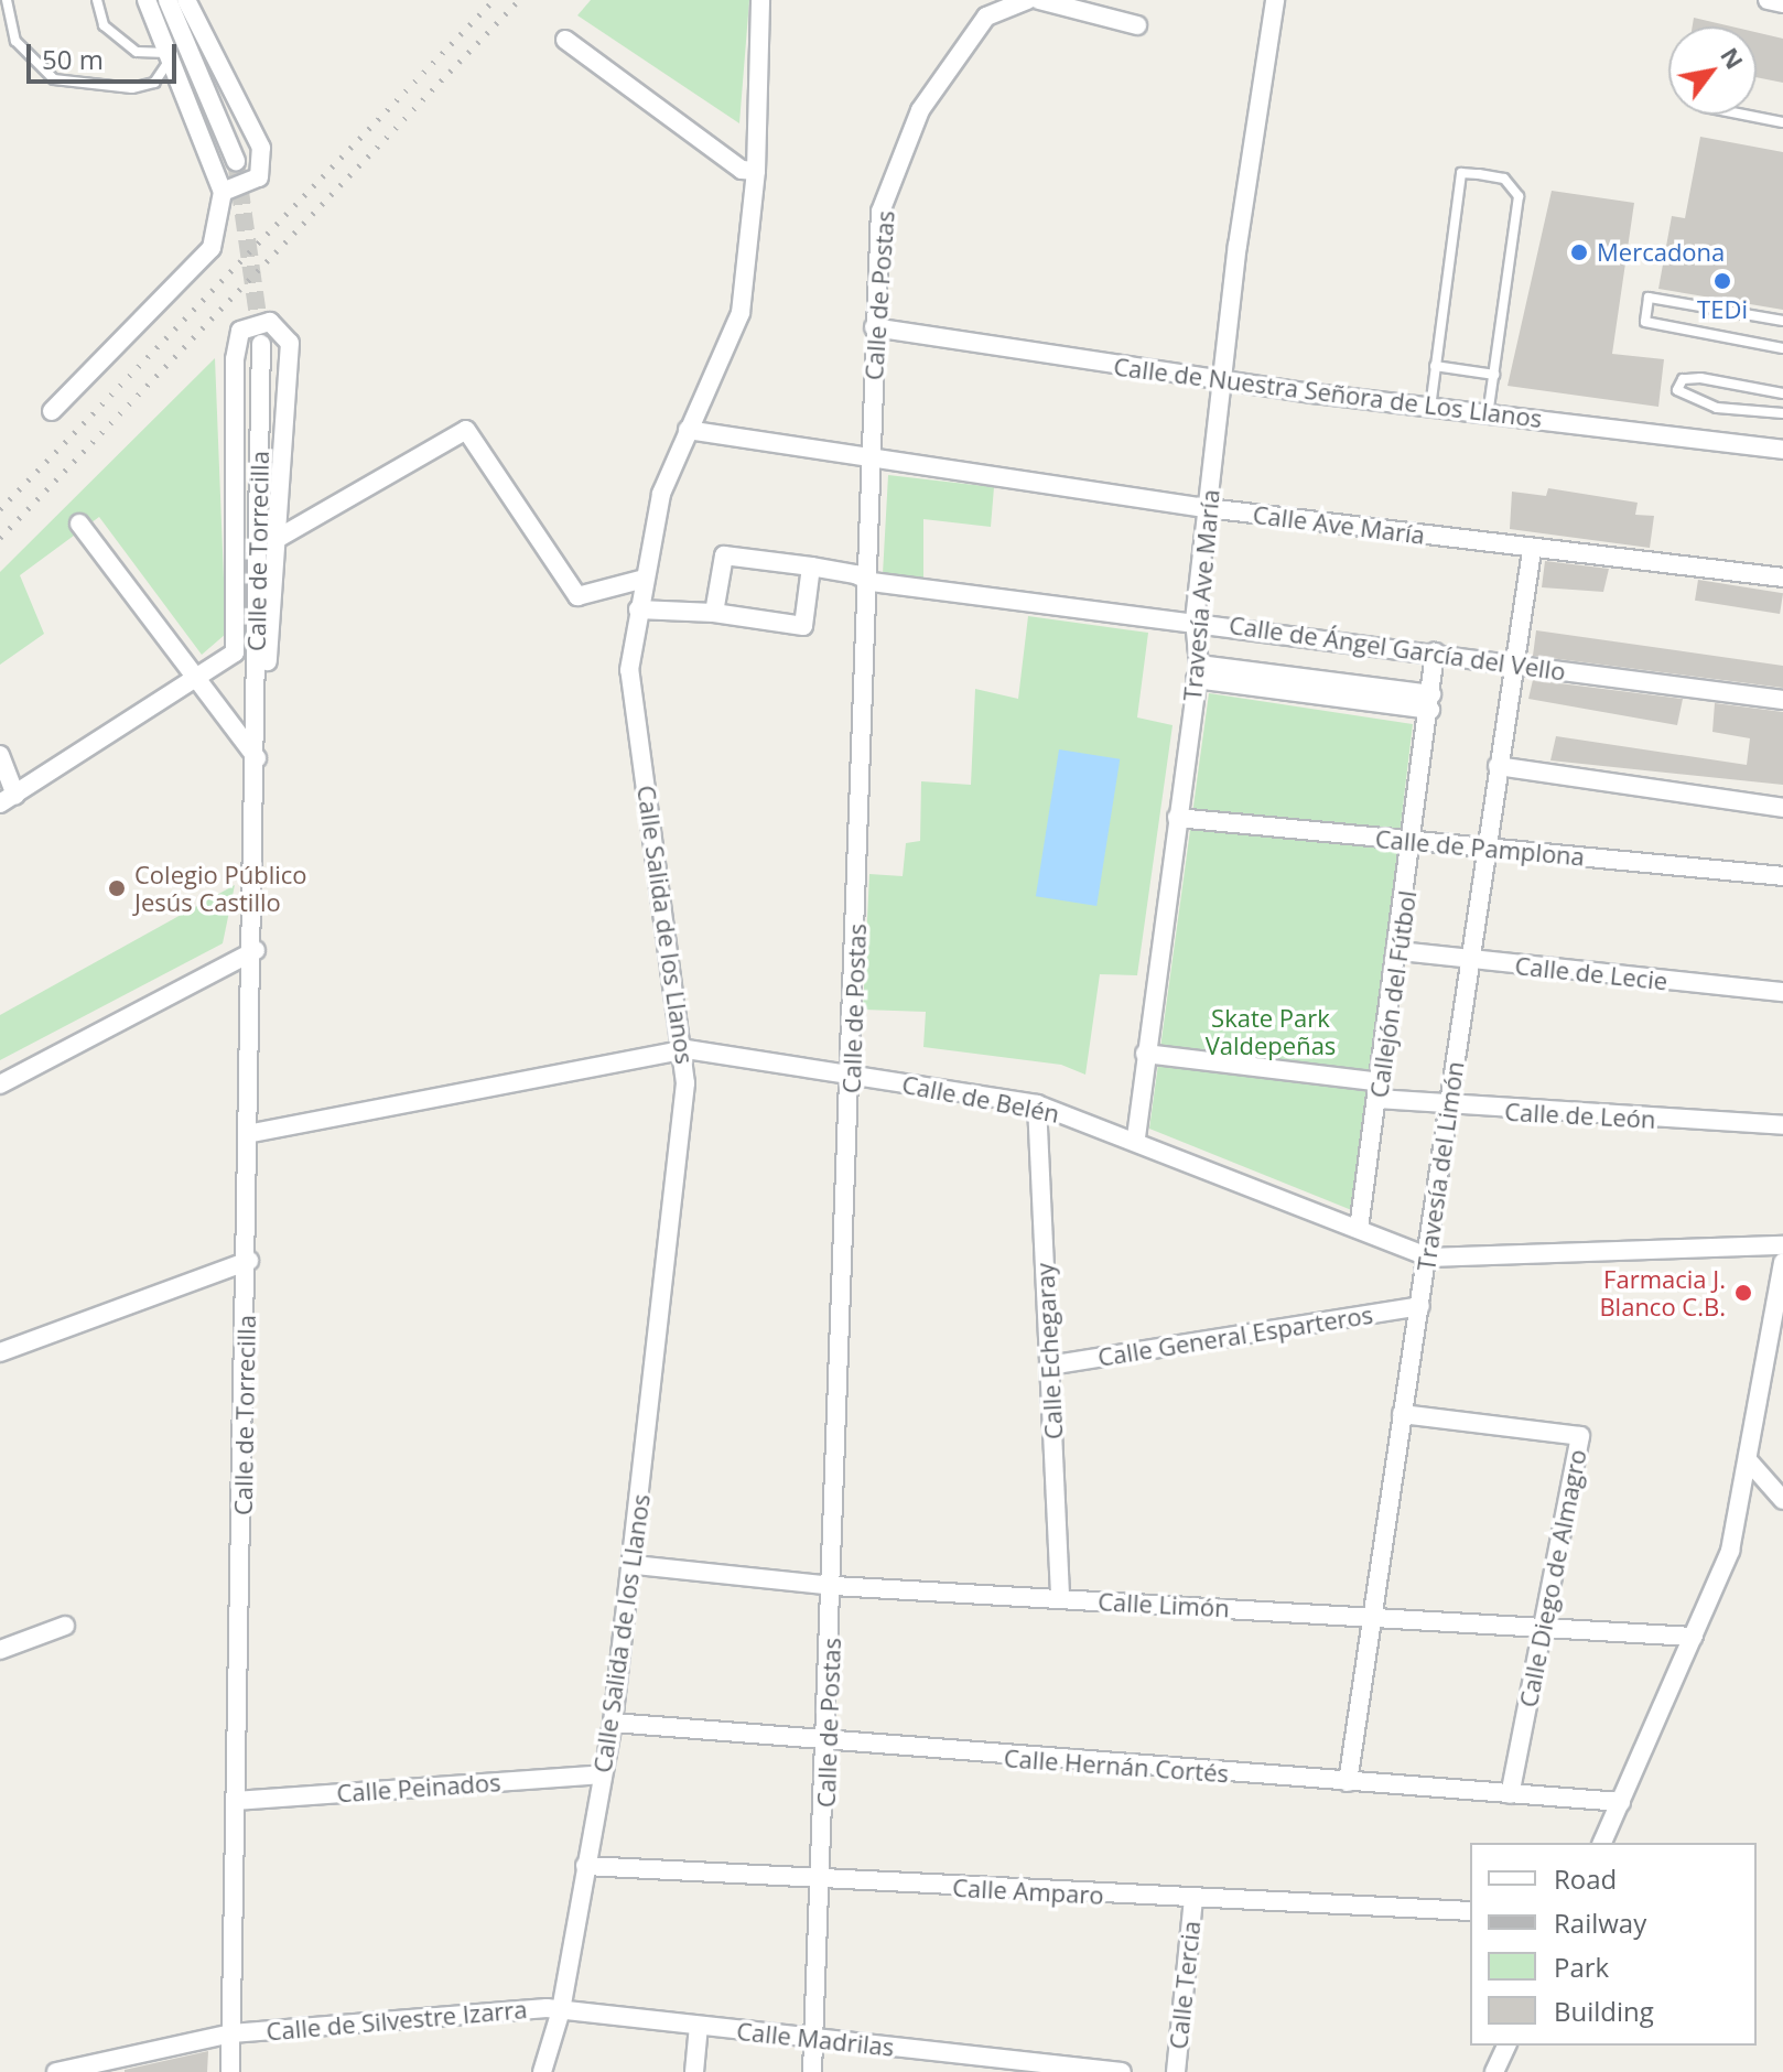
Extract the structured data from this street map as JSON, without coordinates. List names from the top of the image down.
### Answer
{
  "streets": {
    "street": [
      "Calle de Postas",
      "Calle de Nuestra Señora de Los Llanos",
      "Calle Ave María",
      "Calle de Torrecilla",
      "Travesía Ave María",
      "Calle de Ángel García del Vello",
      "Calle de Pamplona",
      "Calle Salida de los Llanos",
      "Calle de Lecie",
      "Callejón del Fútbol",
      "Calle de Belén",
      "Calle de León",
      "Travesía del Limón",
      "Calle General Esparteros",
      "Calle Echegaray",
      "Calle Diego de Almagro",
      "Calle Limón",
      "Calle Hernán Cortés",
      "Calle Peinados",
      "Calle Amparo",
      "Calle Tercia",
      "Calle de Silvestre Izarra",
      "Calle Madrilas"
    ]
  },
  "crossings": [
    ["Calle de Postas", "Calle de Nuestra Señora de Los Llanos"],
    ["Calle de Postas", "Calle Ave María"],
    ["Calle de Postas", "Calle de Ángel García del Vello"],
    ["Calle de Postas", "Calle de Belén"],
    ["Calle de Postas", "Calle Limón"],
    ["Calle de Postas", "Calle Hernán Cortés"],
    ["Calle de Postas", "Calle Amparo"],
    ["Calle de Postas", "Calle Madrilas"],
    ["Calle de Nuestra Señora de Los Llanos", "Travesía Ave María"],
    ["Calle Ave María", "Travesía Ave María"],
    ["Calle Ave María", "Calle Salida de los Llanos"],
    ["Calle Ave María", "Travesía del Limón"],
    ["Calle de Torrecilla", "Calle de Belén"],
    ["Calle de Torrecilla", "Calle Peinados"],
    ["Calle de Torrecilla", "Calle de Silvestre Izarra"],
    ["Travesía Ave María", "Calle de Ángel García del Vello"],
    ["Travesía Ave María", "Calle de Pamplona"],
    ["Travesía Ave María", "Calle de Belén"],
    ["Travesía Ave María", "Calle de León"],
    ["Calle de Ángel García del Vello", "Callejón del Fútbol"],
    ["Calle de Ángel García del Vello", "Travesía del Limón"],
    ["Calle de Pamplona", "Callejón del Fútbol"],
    ["Calle de Pamplona", "Travesía del Limón"],
    ["Calle Salida de los Llanos", "Calle de Belén"],
    ["Calle Salida de los Llanos", "Calle Limón"],
    ["Calle Salida de los Llanos", "Calle Hernán Cortés"],
    ["Calle Salida de los Llanos", "Calle Peinados"],
    ["Calle Salida de los Llanos", "Calle Amparo"],
    ["Calle Salida de los Llanos", "Calle de Silvestre Izarra"],
    ["Calle Salida de los Llanos", "Calle Madrilas"],
    ["Calle de Lecie", "Callejón del Fútbol"],
    ["Calle de Lecie", "Travesía del Limón"],
    ["Callejón del Fútbol", "Calle de Belén"],
    ["Callejón del Fútbol", "Calle de León"],
    ["Calle de Belén", "Travesía del Limón"],
    ["Calle de Belén", "Calle Echegaray"],
    ["Calle de León", "Travesía del Limón"],
    ["Travesía del Limón", "Calle General Esparteros"],
    ["Travesía del Limón", "Calle Diego de Almagro"],
    ["Travesía del Limón", "Calle Limón"],
    ["Travesía del Limón", "Calle Hernán Cortés"],
    ["Calle General Esparteros", "Calle Echegaray"],
    ["Calle Echegaray", "Calle Limón"],
    ["Calle Diego de Almagro", "Calle Limón"],
    ["Calle Diego de Almagro", "Calle Hernán Cortés"],
    ["Calle Amparo", "Calle Tercia"],
    ["Calle de Silvestre Izarra", "Calle Madrilas"]
  ],
  "parks": ["Skate Park Valdepeñas"],
  "places": [
    "Mercadona",
    "TEDi",
    "Colegio Público Jesús Castillo",
    "Farmacia J. Blanco C.B."
  ],
  "legend": [
    "Road",
    "Railway",
    "Park",
    "Building"
  ],
  "scale_bar": "50 m",
  "north": "top right"
}
